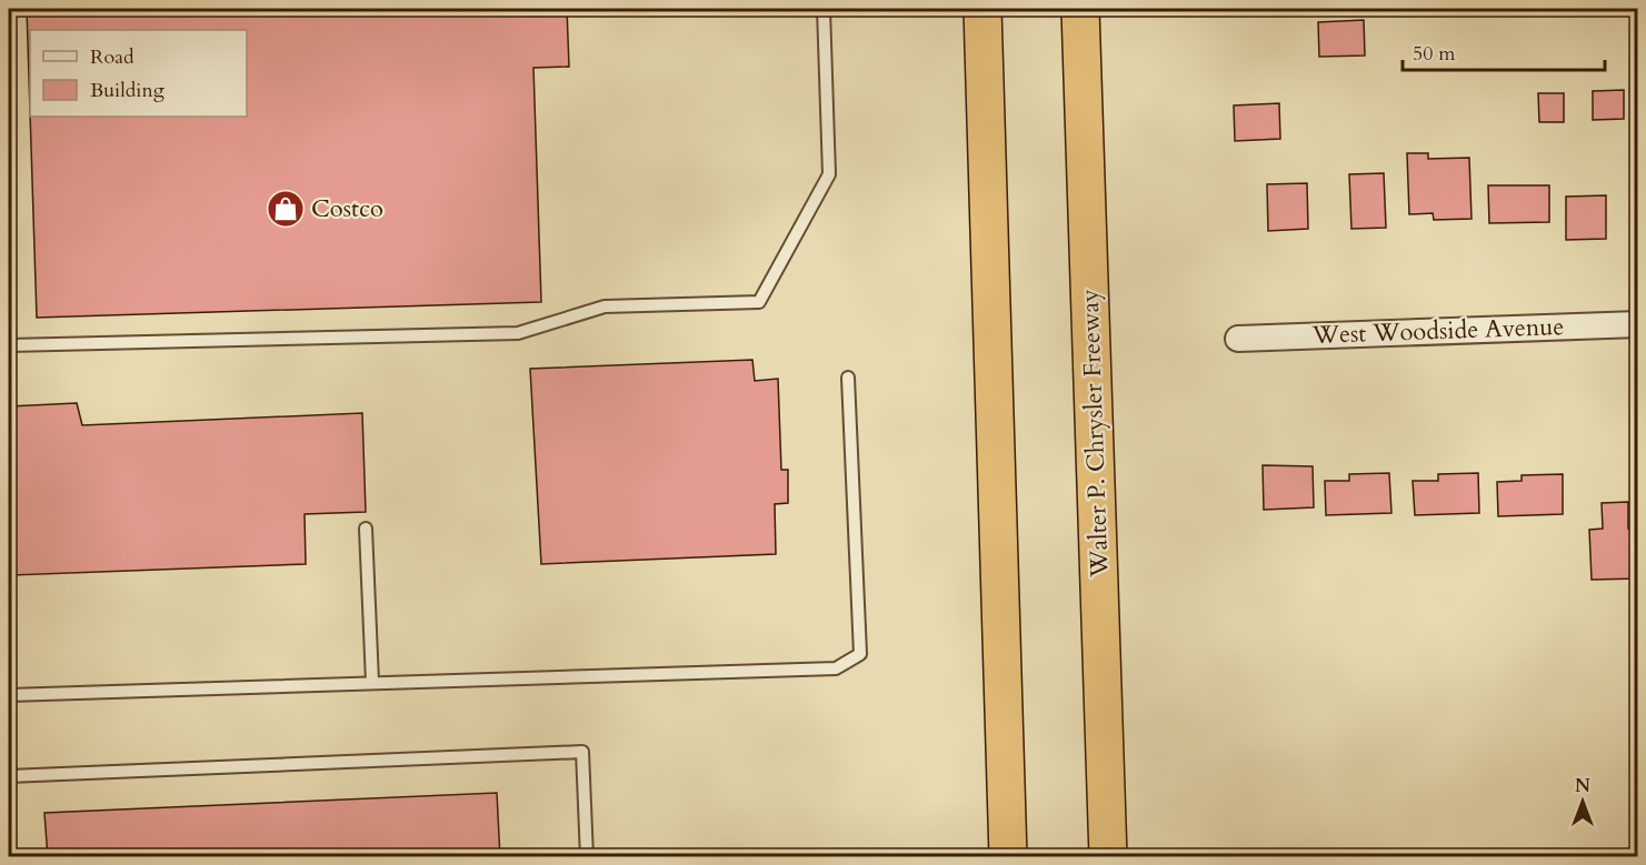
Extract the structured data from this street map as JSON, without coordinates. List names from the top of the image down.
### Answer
{
  "streets": {
    "highway": ["Walter P. Chrysler Freeway"],
    "street": ["West Woodside Avenue"]
  },
  "places": {
    "shop": ["Costco"]
  },
  "legend": ["Road", "Building"],
  "scale_bar": "50 m",
  "north": "top"
}
